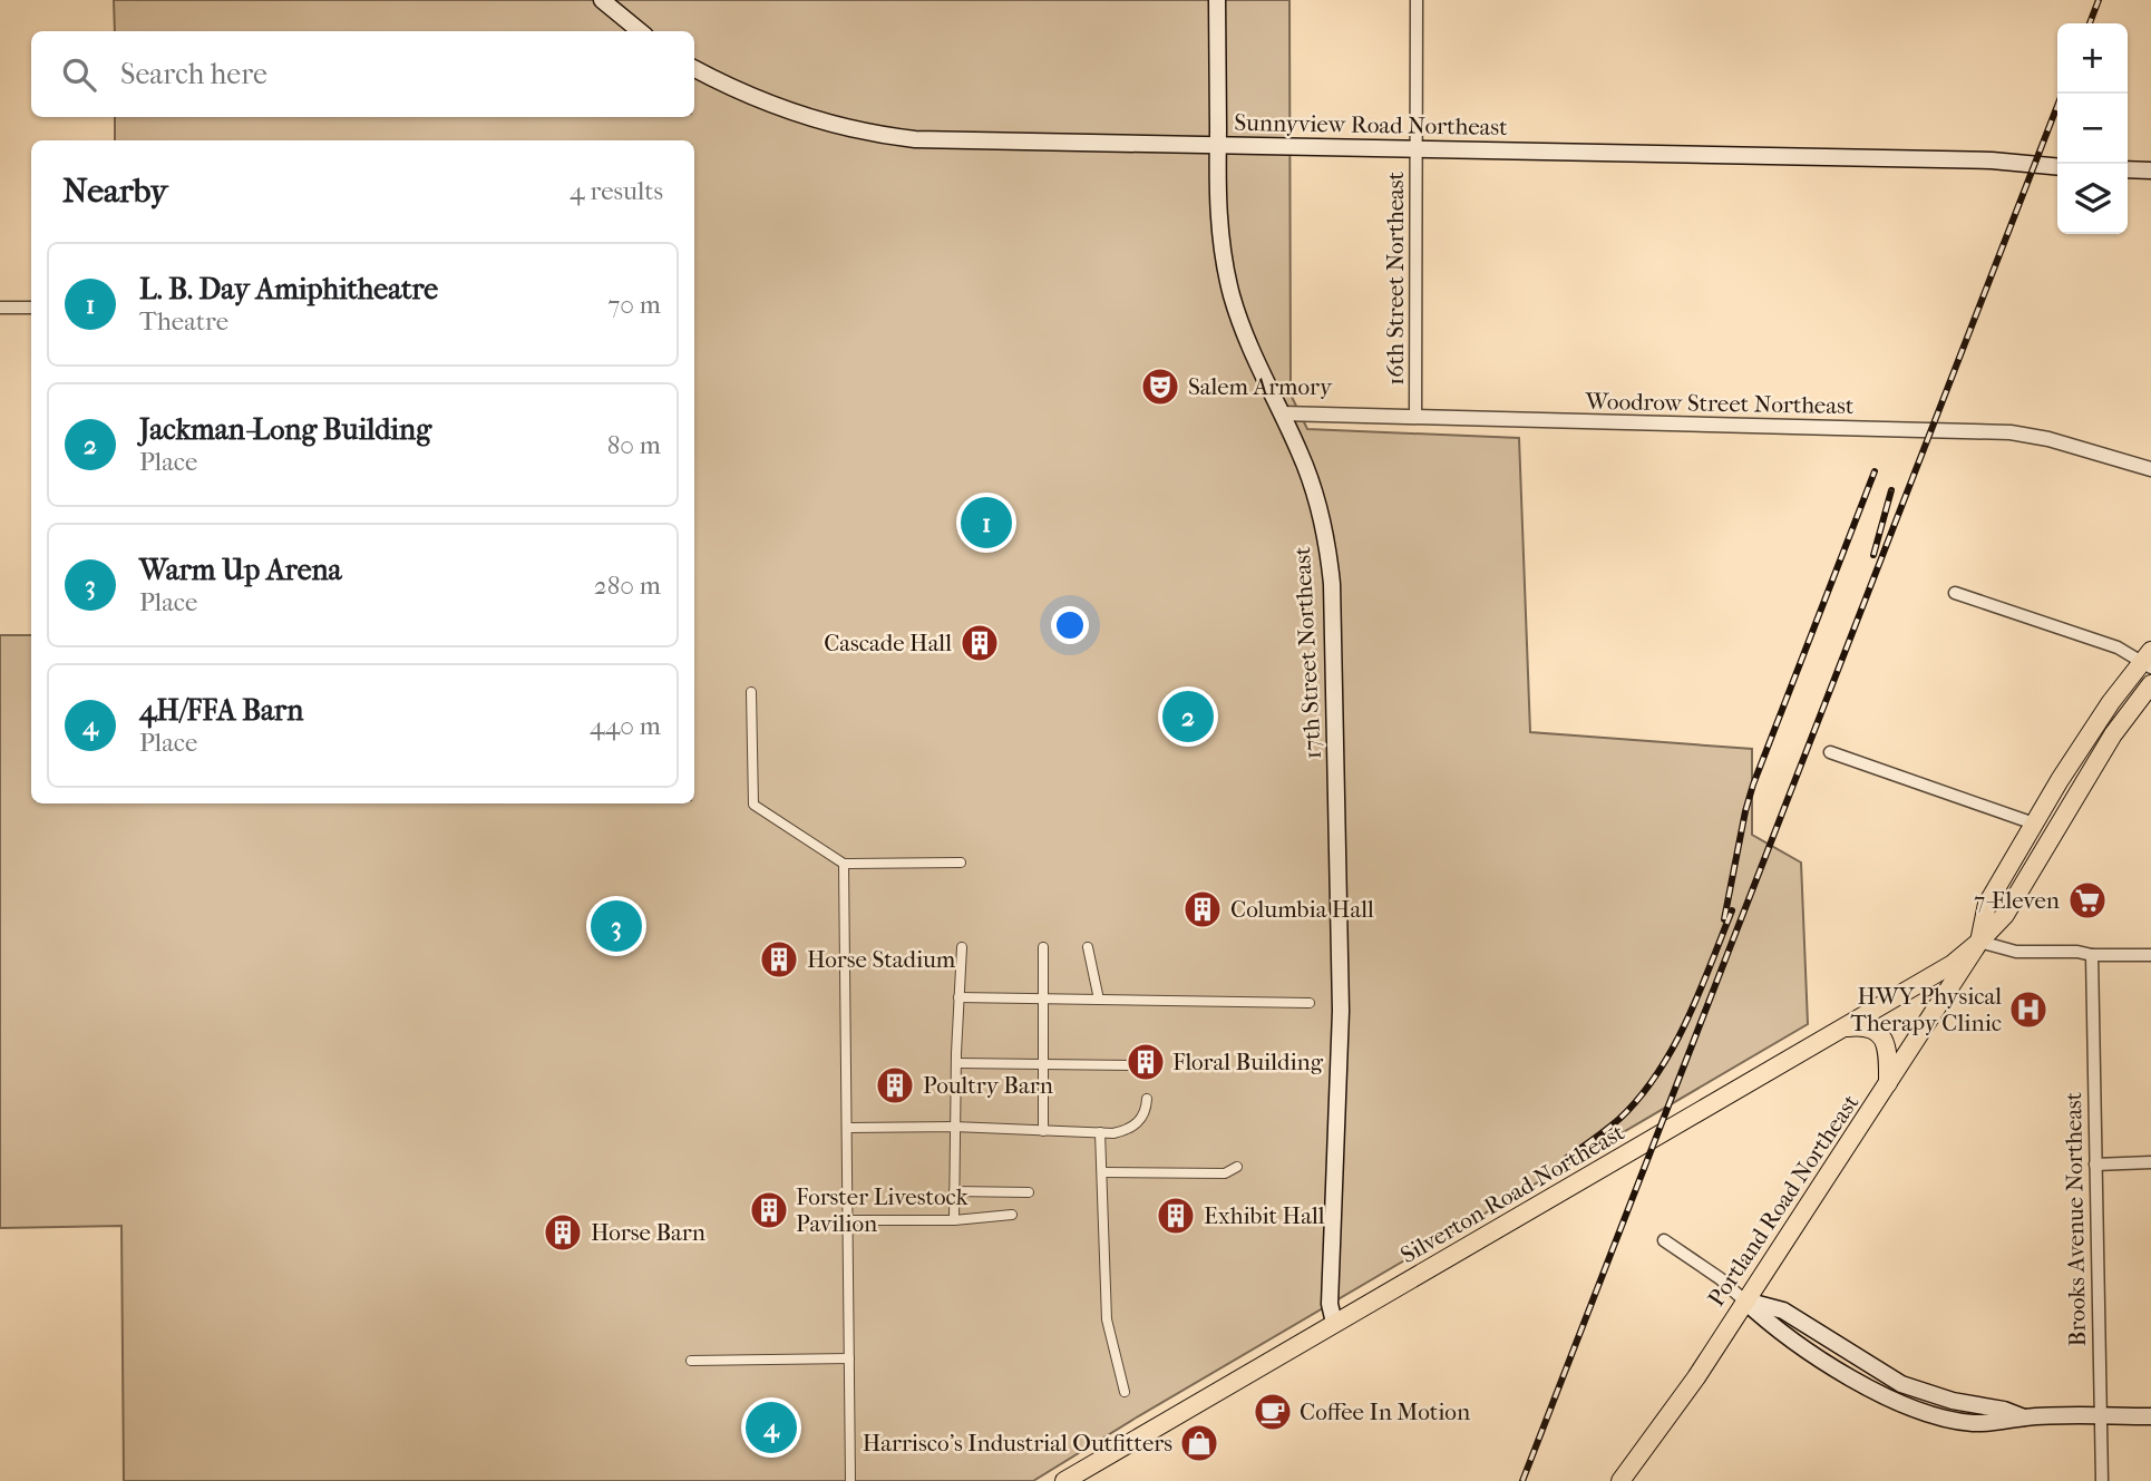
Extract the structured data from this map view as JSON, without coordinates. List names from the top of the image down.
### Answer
{
  "streets": {
    "main road": [
      "Sunnyview Road Northeast",
      "17th Street Northeast",
      "Silverton Road Northeast",
      "Portland Road Northeast"
    ],
    "street": ["16th Street Northeast", "Woodrow Street Northeast", "Brooks Avenue Northeast"]
  },
  "crossings": [
    ["Sunnyview Road Northeast", "16th Street Northeast"],
    ["Sunnyview Road Northeast", "17th Street Northeast"],
    ["16th Street Northeast", "Woodrow Street Northeast"],
    ["Woodrow Street Northeast", "17th Street Northeast"],
    ["17th Street Northeast", "Silverton Road Northeast"],
    ["Silverton Road Northeast", "Portland Road Northeast"]
  ],
  "places": {
    "theatre": ["Salem Armory"],
    "building": [
      "Cascade Hall",
      "Columbia Hall",
      "Horse Stadium",
      "Floral Building",
      "Poultry Barn",
      "Forster Livestock Pavilion",
      "Exhibit Hall",
      "Horse Barn"
    ],
    "supermarket": ["7-Eleven"],
    "hospital": ["HWY Physical Therapy Clinic"],
    "cafe": ["Coffee In Motion"],
    "shop": ["Harrisco's Industrial Outfitters"]
  },
  "page": {
    "map_buttons": ["+", "−"],
    "search": "Search here",
    "heading": ["Nearby", "4 results"],
    "list": [
      {
        "mark": "1",
        "name": "L. B. Day Amiphitheatre",
        "note": "Theatre",
        "value": "70 m"
      },
      {
        "mark": "2",
        "name": "Jackman-Long Building",
        "note": "Place",
        "value": "80 m"
      },
      {
        "mark": "3",
        "name": "Warm Up Arena",
        "note": "Place",
        "value": "280 m"
      },
      {
        "mark": "4",
        "name": "4H/FFA Barn",
        "note": "Place",
        "value": "440 m"
      }
    ],
    "pins": [
      "1",
      "2",
      "3",
      "4"
    ]
  }
}
